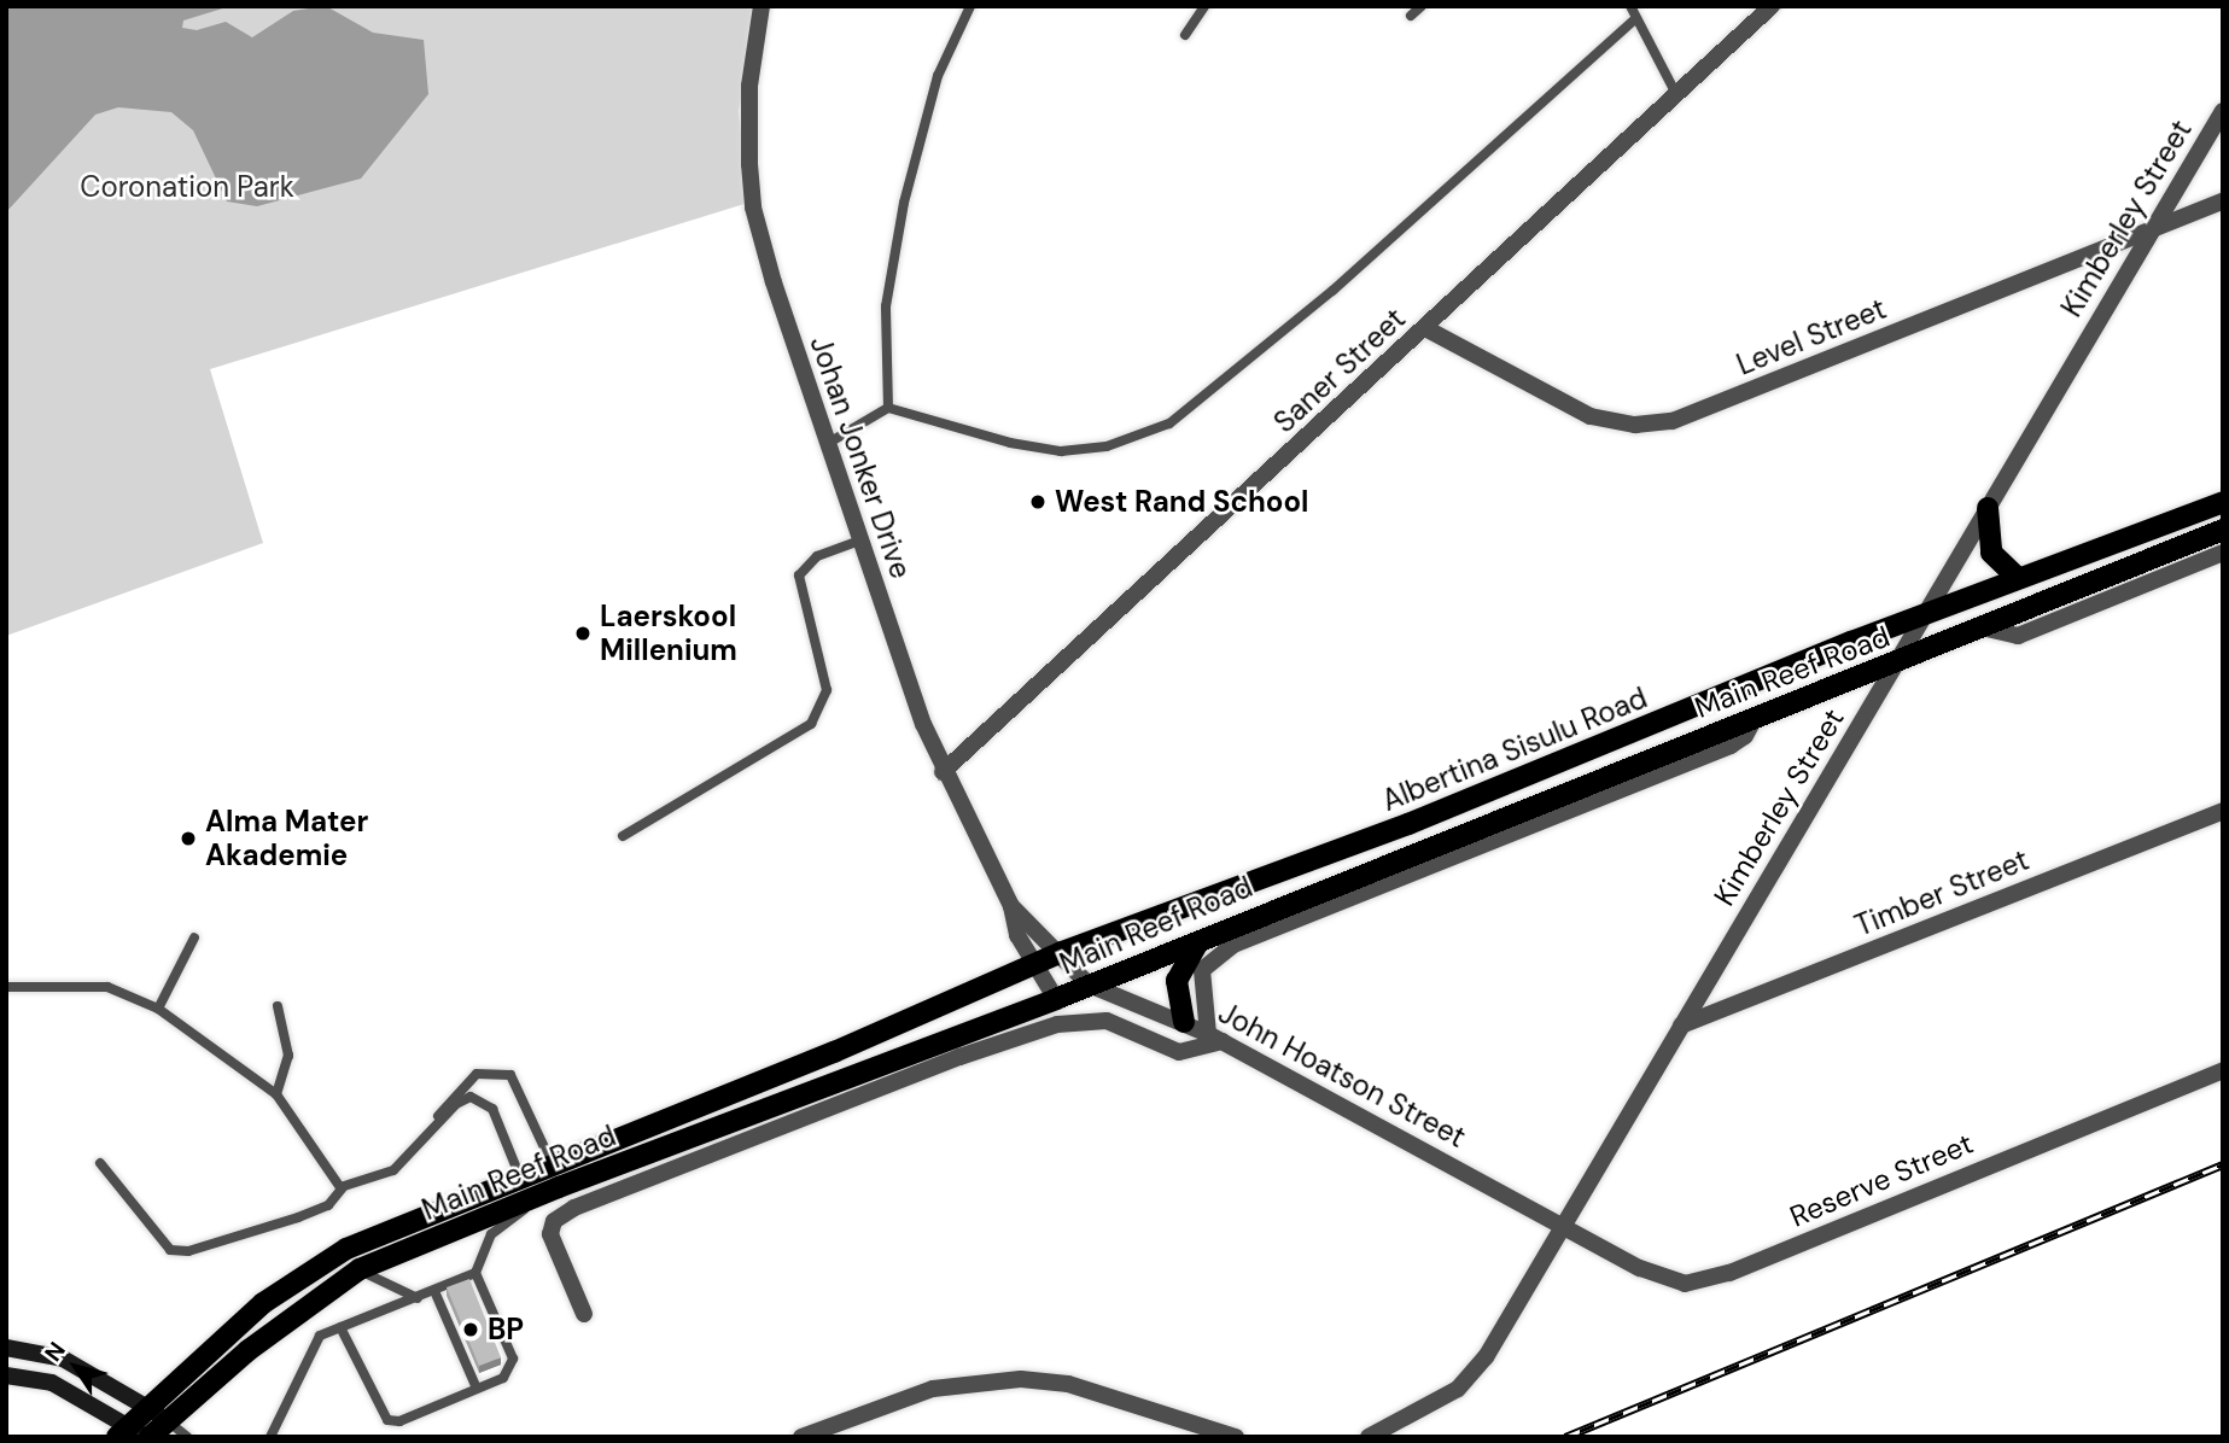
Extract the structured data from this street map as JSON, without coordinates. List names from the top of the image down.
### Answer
{
  "streets": {
    "main road": ["Main Reef Road", "Albertina Sisulu Road"],
    "street": [
      "Kimberley Street",
      "Level Street",
      "Saner Street",
      "Johan Jonker Drive",
      "Timber Street",
      "John Hoatson Street",
      "Reserve Street"
    ]
  },
  "crossings": [
    ["Kimberley Street", "Level Street"],
    ["Kimberley Street", "Main Reef Road"],
    ["Kimberley Street", "Albertina Sisulu Road"],
    ["Kimberley Street", "Timber Street"],
    ["Kimberley Street", "John Hoatson Street"],
    ["Kimberley Street", "Reserve Street"],
    ["Level Street", "Saner Street"],
    ["Saner Street", "Johan Jonker Drive"],
    ["Johan Jonker Drive", "Main Reef Road"],
    ["Johan Jonker Drive", "Albertina Sisulu Road"],
    ["Johan Jonker Drive", "John Hoatson Street"],
    ["Main Reef Road", "Albertina Sisulu Road"],
    ["Main Reef Road", "John Hoatson Street"],
    ["John Hoatson Street", "Reserve Street"]
  ],
  "parks": ["Coronation Park"],
  "places": [
    "West Rand School",
    "Laerskool Millenium",
    "Alma Mater Akademie",
    "BP"
  ],
  "north": "top left"
}
